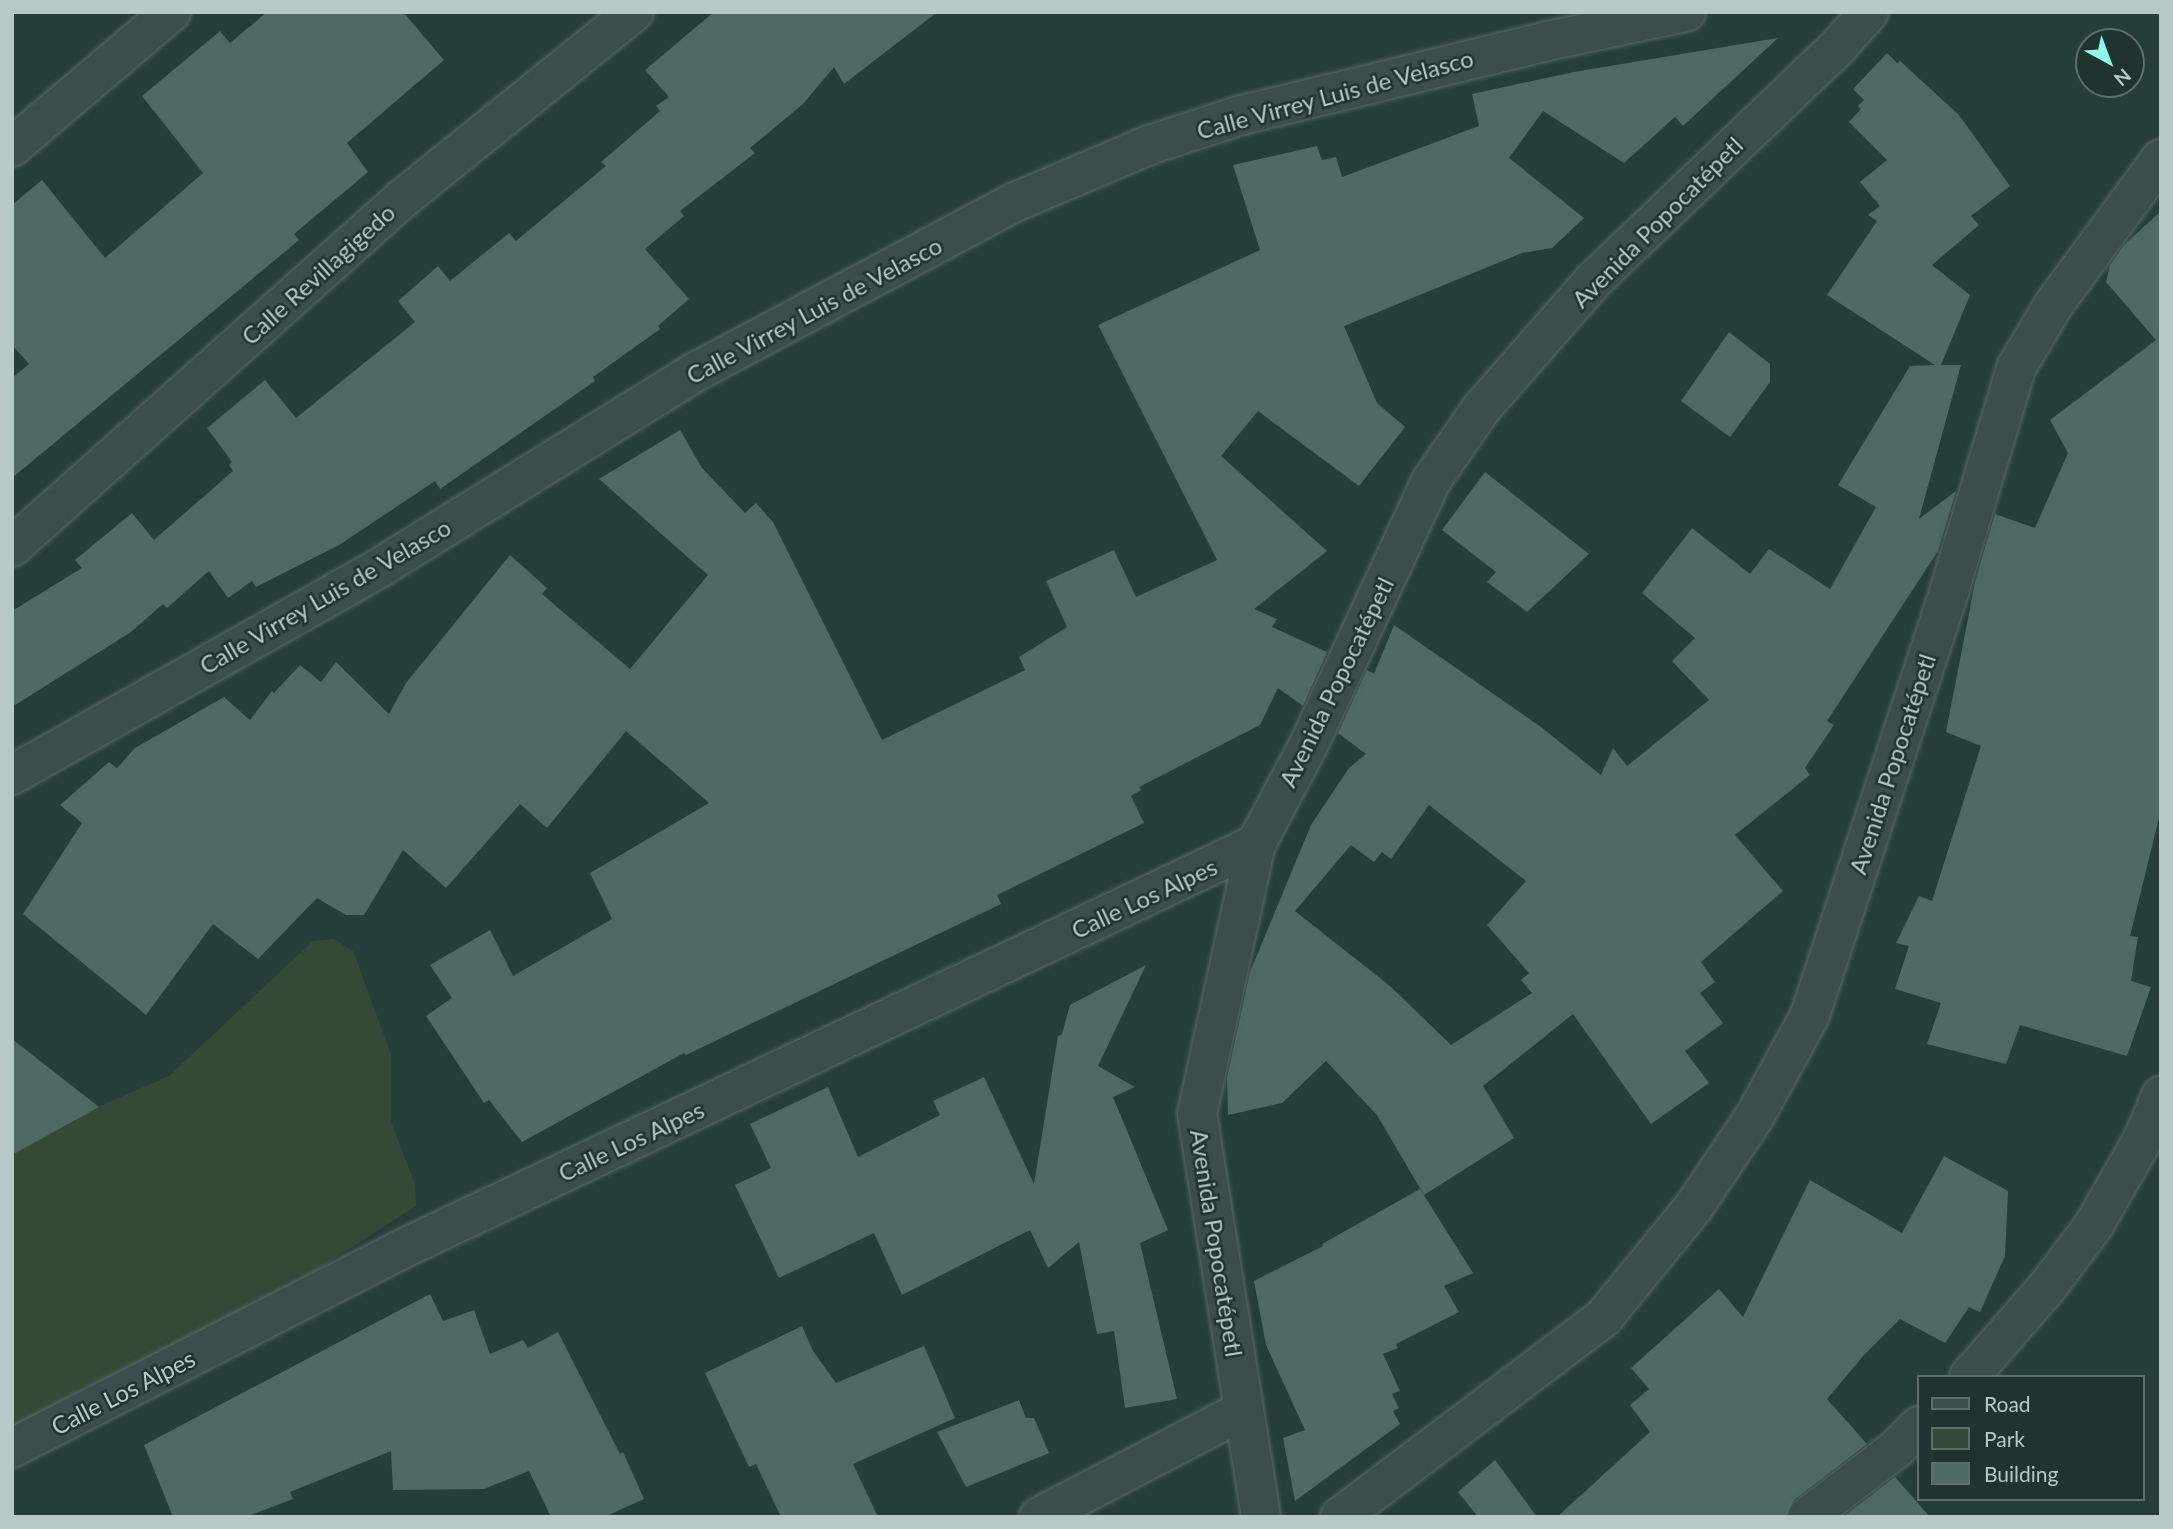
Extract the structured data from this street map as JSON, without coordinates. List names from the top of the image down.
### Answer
{
  "streets": {
    "street": [
      "Calle Virrey Luis de Velasco",
      "Avenida Popocatépetl",
      "Calle Revillagigedo",
      "Calle Los Alpes"
    ]
  },
  "crossings": [
    ["Avenida Popocatépetl", "Calle Los Alpes"]
  ],
  "legend": ["Road", "Park", "Building"],
  "north": "bottom right"
}
